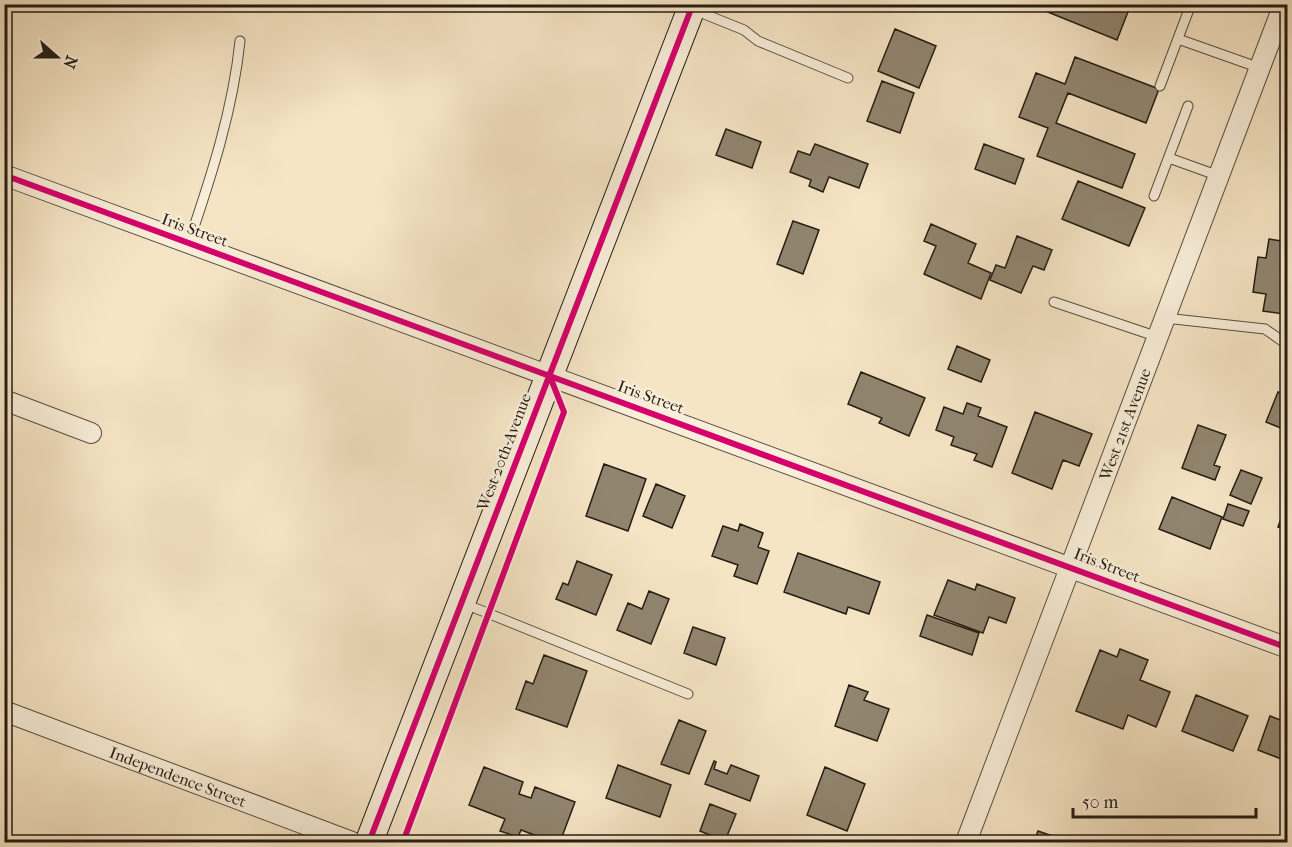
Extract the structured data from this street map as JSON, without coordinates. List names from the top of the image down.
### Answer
{
  "streets": {
    "street": [
      "Iris Street",
      "West 21st Avenue",
      "West 20th Avenue",
      "Independence Street"
    ]
  },
  "crossings": [
    ["Iris Street", "West 21st Avenue"],
    ["Iris Street", "West 20th Avenue"]
  ],
  "scale_bar": "50 m",
  "north": "right"
}
